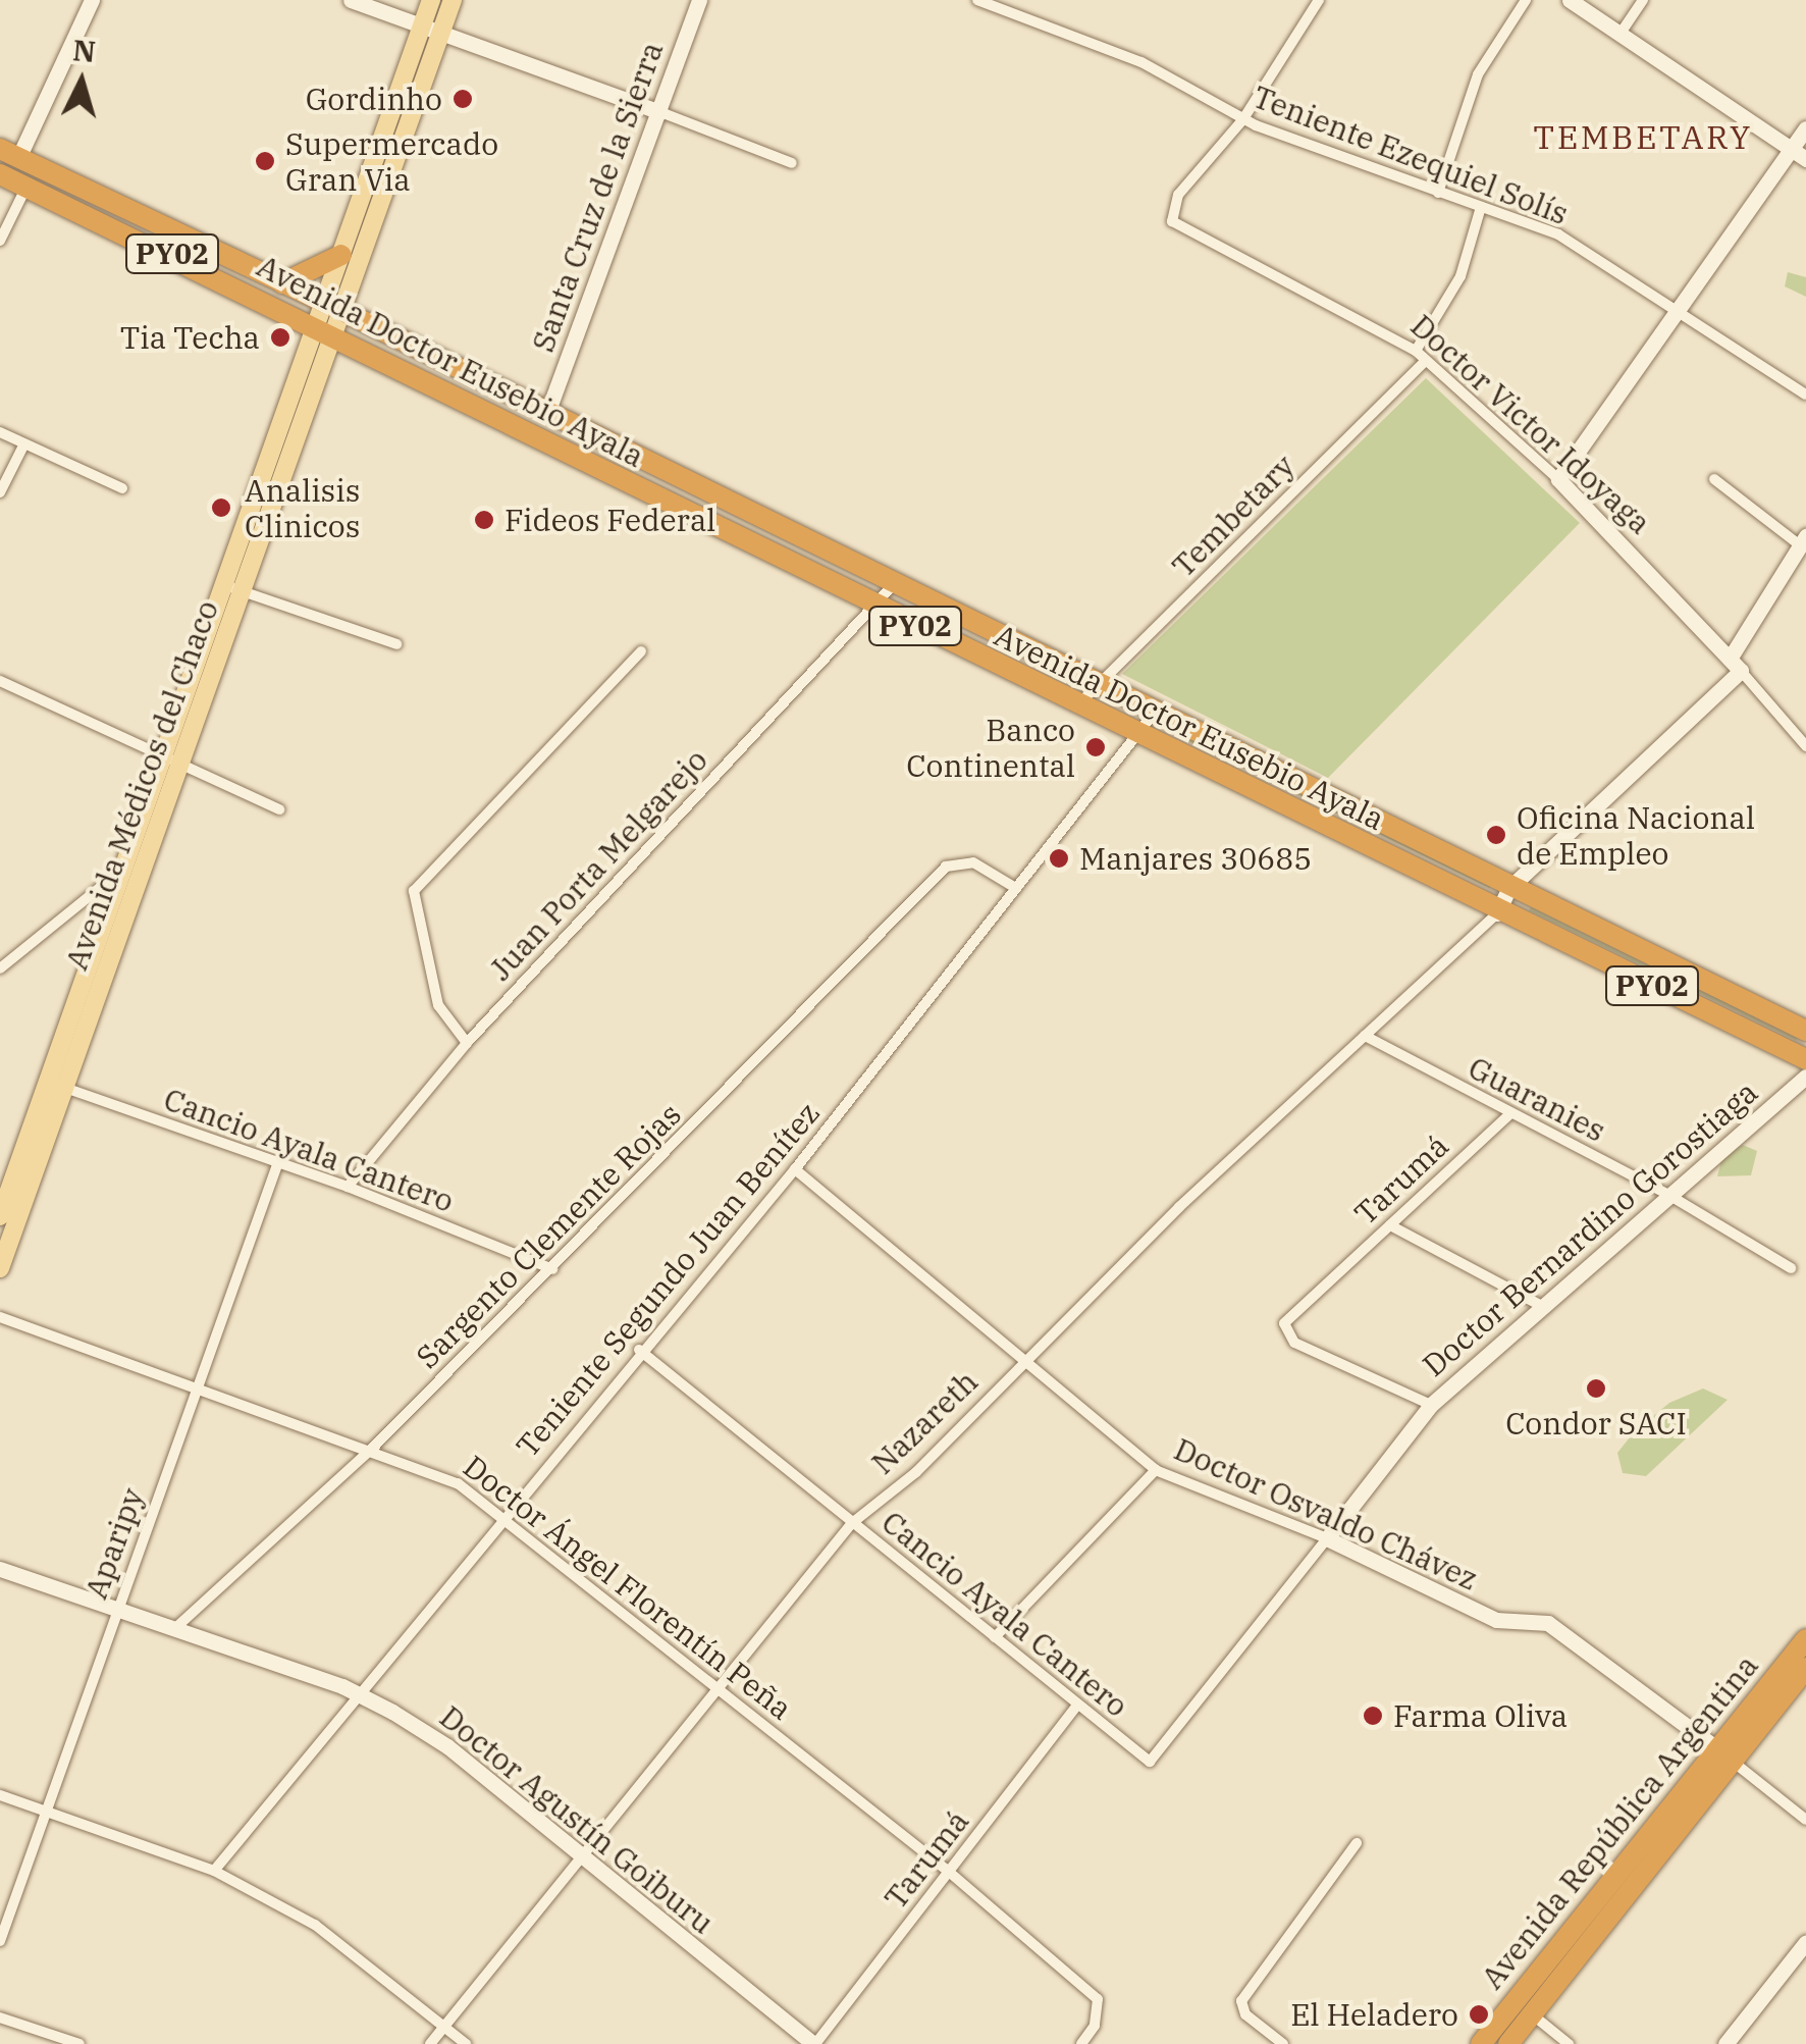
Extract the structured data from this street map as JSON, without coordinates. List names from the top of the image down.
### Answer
{
  "streets": {
    "highway": ["PY02", "Avenida Doctor Eusebio Ayala", "Avenida República Argentina"],
    "main road": ["Avenida Médicos del Chaco"],
    "street": [
      "Teniente Ezequiel Solís",
      "Santa Cruz de la Sierra",
      "Doctor Victor Idoyaga",
      "Tembetary",
      "Juan Porta Melgarejo",
      "Guaranies",
      "Cancio Ayala Cantero",
      "Tarumá",
      "Doctor Bernardino Gorostiaga",
      "Sargento Clemente Rojas",
      "Teniente Segundo Juan Benítez",
      "Nazareth",
      "Doctor Osvaldo Chávez",
      "Aparipy",
      "Doctor Ángel Florentín Peña",
      "Doctor Agustín Goiburu"
    ]
  },
  "crossings": [
    ["Teniente Ezequiel Solís", "Doctor Victor Idoyaga"],
    ["Santa Cruz de la Sierra", "Avenida Doctor Eusebio Ayala"],
    ["Avenida Doctor Eusebio Ayala", "Tembetary"],
    ["Avenida Doctor Eusebio Ayala", "Avenida Médicos del Chaco"],
    ["Avenida Doctor Eusebio Ayala", "Juan Porta Melgarejo"],
    ["Avenida Doctor Eusebio Ayala", "Teniente Segundo Juan Benítez"],
    ["Avenida Doctor Eusebio Ayala", "Nazareth"],
    ["Doctor Victor Idoyaga", "Tembetary"],
    ["Avenida Médicos del Chaco", "Cancio Ayala Cantero"],
    ["Juan Porta Melgarejo", "Cancio Ayala Cantero"],
    ["Guaranies", "Tarumá"],
    ["Guaranies", "Doctor Bernardino Gorostiaga"],
    ["Guaranies", "Nazareth"],
    ["Cancio Ayala Cantero", "Tarumá"],
    ["Cancio Ayala Cantero", "Doctor Bernardino Gorostiaga"],
    ["Cancio Ayala Cantero", "Sargento Clemente Rojas"],
    ["Cancio Ayala Cantero", "Teniente Segundo Juan Benítez"],
    ["Cancio Ayala Cantero", "Nazareth"],
    ["Cancio Ayala Cantero", "Aparipy"],
    ["Tarumá", "Doctor Bernardino Gorostiaga"],
    ["Tarumá", "Doctor Ángel Florentín Peña"],
    ["Tarumá", "Doctor Agustín Goiburu"],
    ["Doctor Bernardino Gorostiaga", "Doctor Osvaldo Chávez"],
    ["Sargento Clemente Rojas", "Teniente Segundo Juan Benítez"],
    ["Sargento Clemente Rojas", "Doctor Ángel Florentín Peña"],
    ["Sargento Clemente Rojas", "Doctor Agustín Goiburu"],
    ["Teniente Segundo Juan Benítez", "Doctor Osvaldo Chávez"],
    ["Teniente Segundo Juan Benítez", "Doctor Ángel Florentín Peña"],
    ["Teniente Segundo Juan Benítez", "Doctor Agustín Goiburu"],
    ["Nazareth", "Doctor Osvaldo Chávez"],
    ["Nazareth", "Doctor Ángel Florentín Peña"],
    ["Nazareth", "Doctor Agustín Goiburu"],
    ["Doctor Osvaldo Chávez", "Avenida República Argentina"],
    ["Aparipy", "Doctor Ángel Florentín Peña"],
    ["Aparipy", "Doctor Agustín Goiburu"]
  ],
  "districts": ["TEMBETARY"],
  "places": [
    "Gordinho",
    "Supermercado Gran Via",
    "Tia Techa",
    "Analisis Clinicos",
    "Fideos Federal",
    "Banco Continental",
    "Oficina Nacional de Empleo",
    "Manjares 30685",
    "Condor SACI",
    "Farma Oliva",
    "El Heladero"
  ],
  "north": "top"
}
